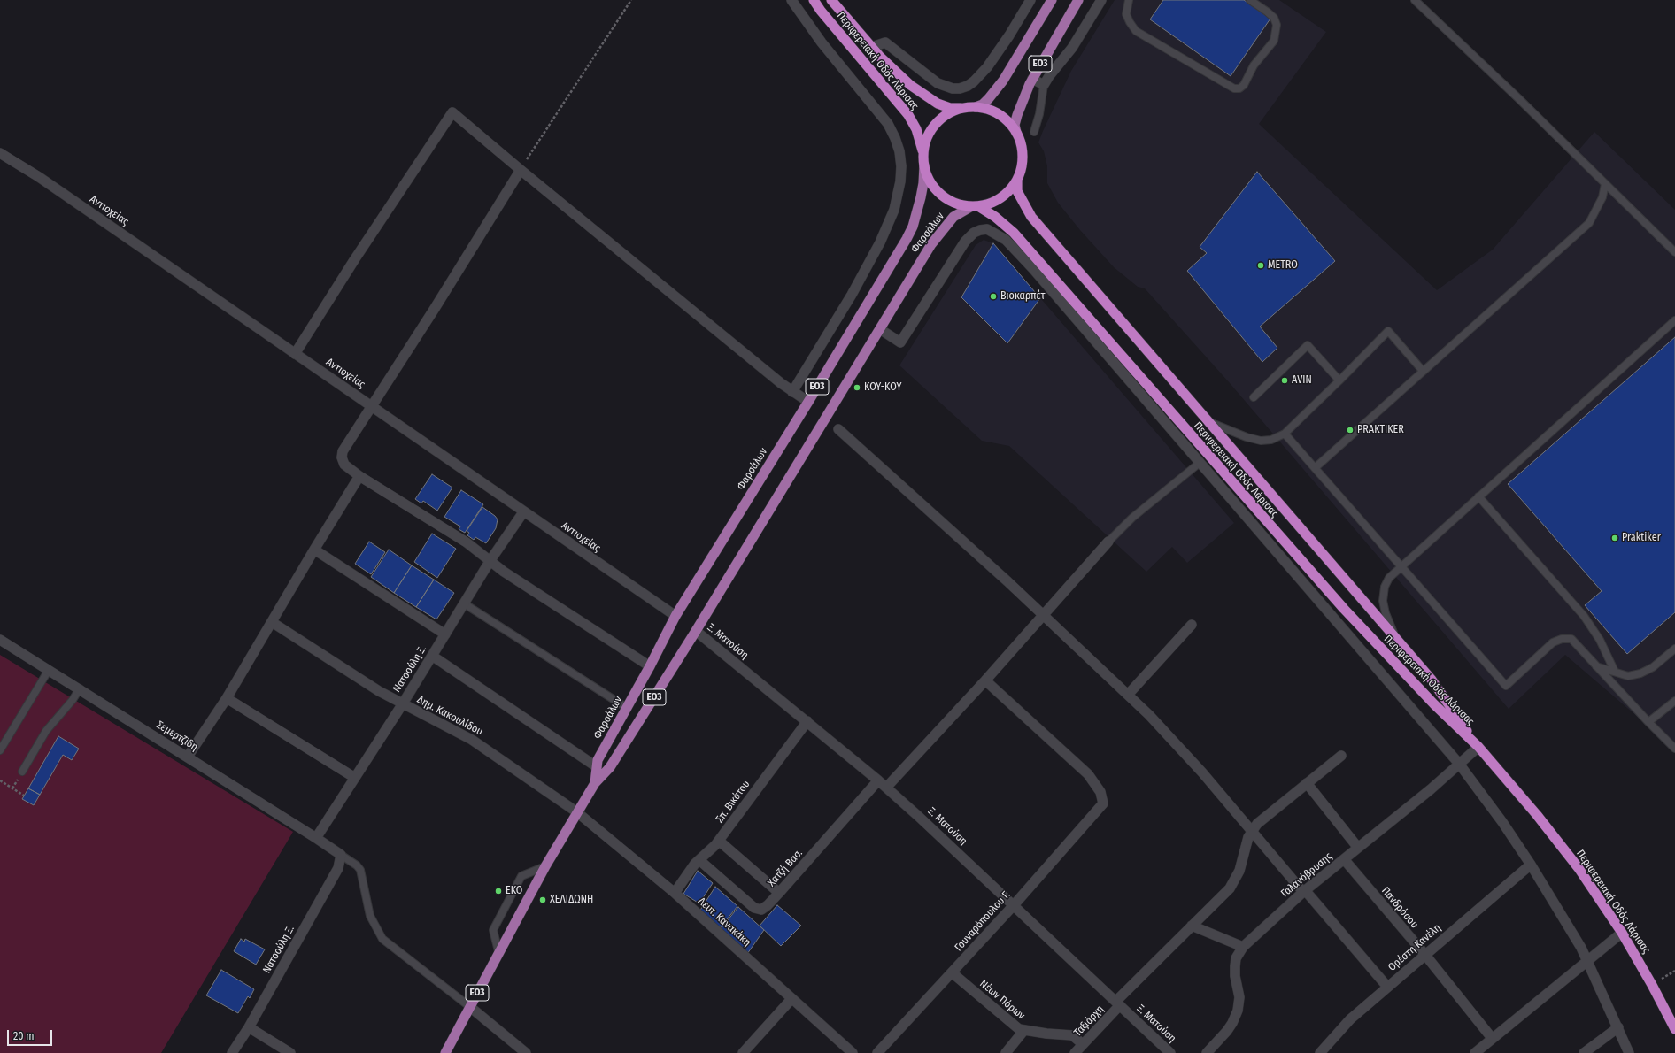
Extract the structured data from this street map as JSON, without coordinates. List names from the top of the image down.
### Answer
{
  "streets": {
    "highway": ["Περιφερειακή Οδός Λάρισας", "ΕΟ3"],
    "main road": ["Φαρσάλων"],
    "street": [
      "Αντιοχείας",
      "Ξ. Ματούση",
      "Νατσούλη Ξ.",
      "Δημ. Κακουλίδου",
      "Σεμερτζίδη",
      "Σπ. Βικάτου",
      "Χατζή Βασ.",
      "Γαλανόβρυσης",
      "Πανδρόσου",
      "Γουναρόπουλου Γ.",
      "Λευτ. Κανακάκη",
      "Ορέστη Κανέλη",
      "Νέων Πόρων",
      "Ταξιάρχη"
    ]
  },
  "crossings": [
    ["Περιφερειακή Οδός Λάρισας", "ΕΟ3"],
    ["Περιφερειακή Οδός Λάρισας", "Φαρσάλων"],
    ["Περιφερειακή Οδός Λάρισας", "Γαλανόβρυσης"],
    ["ΕΟ3", "Φαρσάλων"],
    ["Αντιοχείας", "Φαρσάλων"],
    ["Αντιοχείας", "Νατσούλη Ξ."],
    ["Φαρσάλων", "Ξ. Ματούση"],
    ["Φαρσάλων", "Δημ. Κακουλίδου"],
    ["Φαρσάλων", "Λευτ. Κανακάκη"],
    ["Ξ. Ματούση", "Σπ. Βικάτου"],
    ["Ξ. Ματούση", "Χατζή Βασ."],
    ["Ξ. Ματούση", "Γουναρόπουλου Γ."],
    ["Ξ. Ματούση", "Ταξιάρχη"],
    ["Νατσούλη Ξ.", "Δημ. Κακουλίδου"],
    ["Νατσούλη Ξ.", "Σεμερτζίδη"],
    ["Δημ. Κακουλίδου", "Λευτ. Κανακάκη"],
    ["Σπ. Βικάτου", "Χατζή Βασ."],
    ["Σπ. Βικάτου", "Λευτ. Κανακάκη"],
    ["Γαλανόβρυσης", "Πανδρόσου"],
    ["Πανδρόσου", "Ορέστη Κανέλη"],
    ["Γουναρόπουλου Γ.", "Νέων Πόρων"],
    ["Νέων Πόρων", "Ταξιάρχη"]
  ],
  "places": [
    "METRO",
    "Βιοκαρπέτ",
    "AVIN",
    "ΚΟΥ-ΚΟΥ",
    "PRAKTIKER",
    "Praktiker",
    "EKO",
    "ΧΕΛΙΔΩΝΗ"
  ],
  "scale_bar": "20 m"
}
